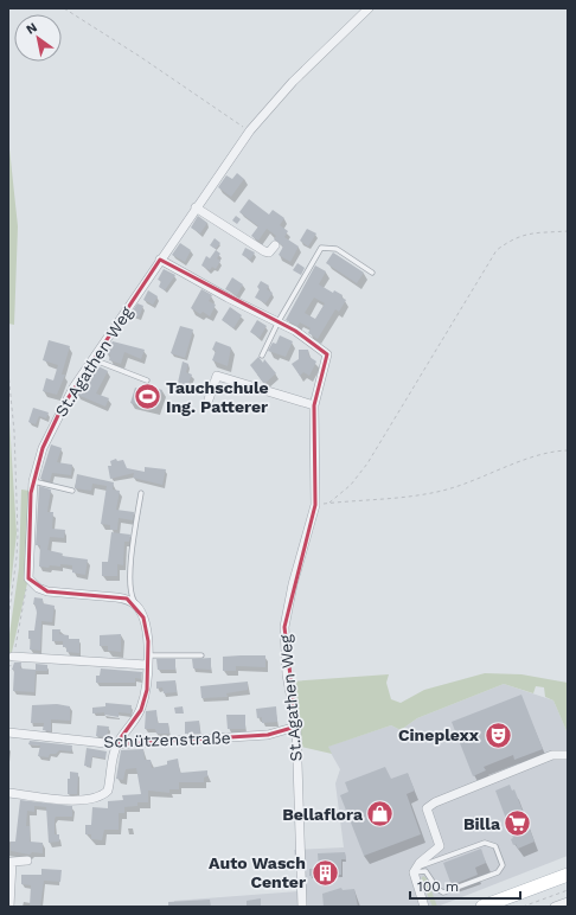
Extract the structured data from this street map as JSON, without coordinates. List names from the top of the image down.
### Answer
{
  "streets": {
    "street": ["St.Agathen Weg", "Schützenstraße"]
  },
  "crossings": [
    ["St.Agathen Weg", "Schützenstraße"]
  ],
  "places": {
    "sports": ["Tauchschule Ing. Patterer"],
    "theatre": ["Cineplexx"],
    "shop": ["Bellaflora"],
    "supermarket": ["Billa"],
    "building": ["Auto Wasch Center"]
  },
  "scale_bar": "100 m",
  "north": "top left"
}
